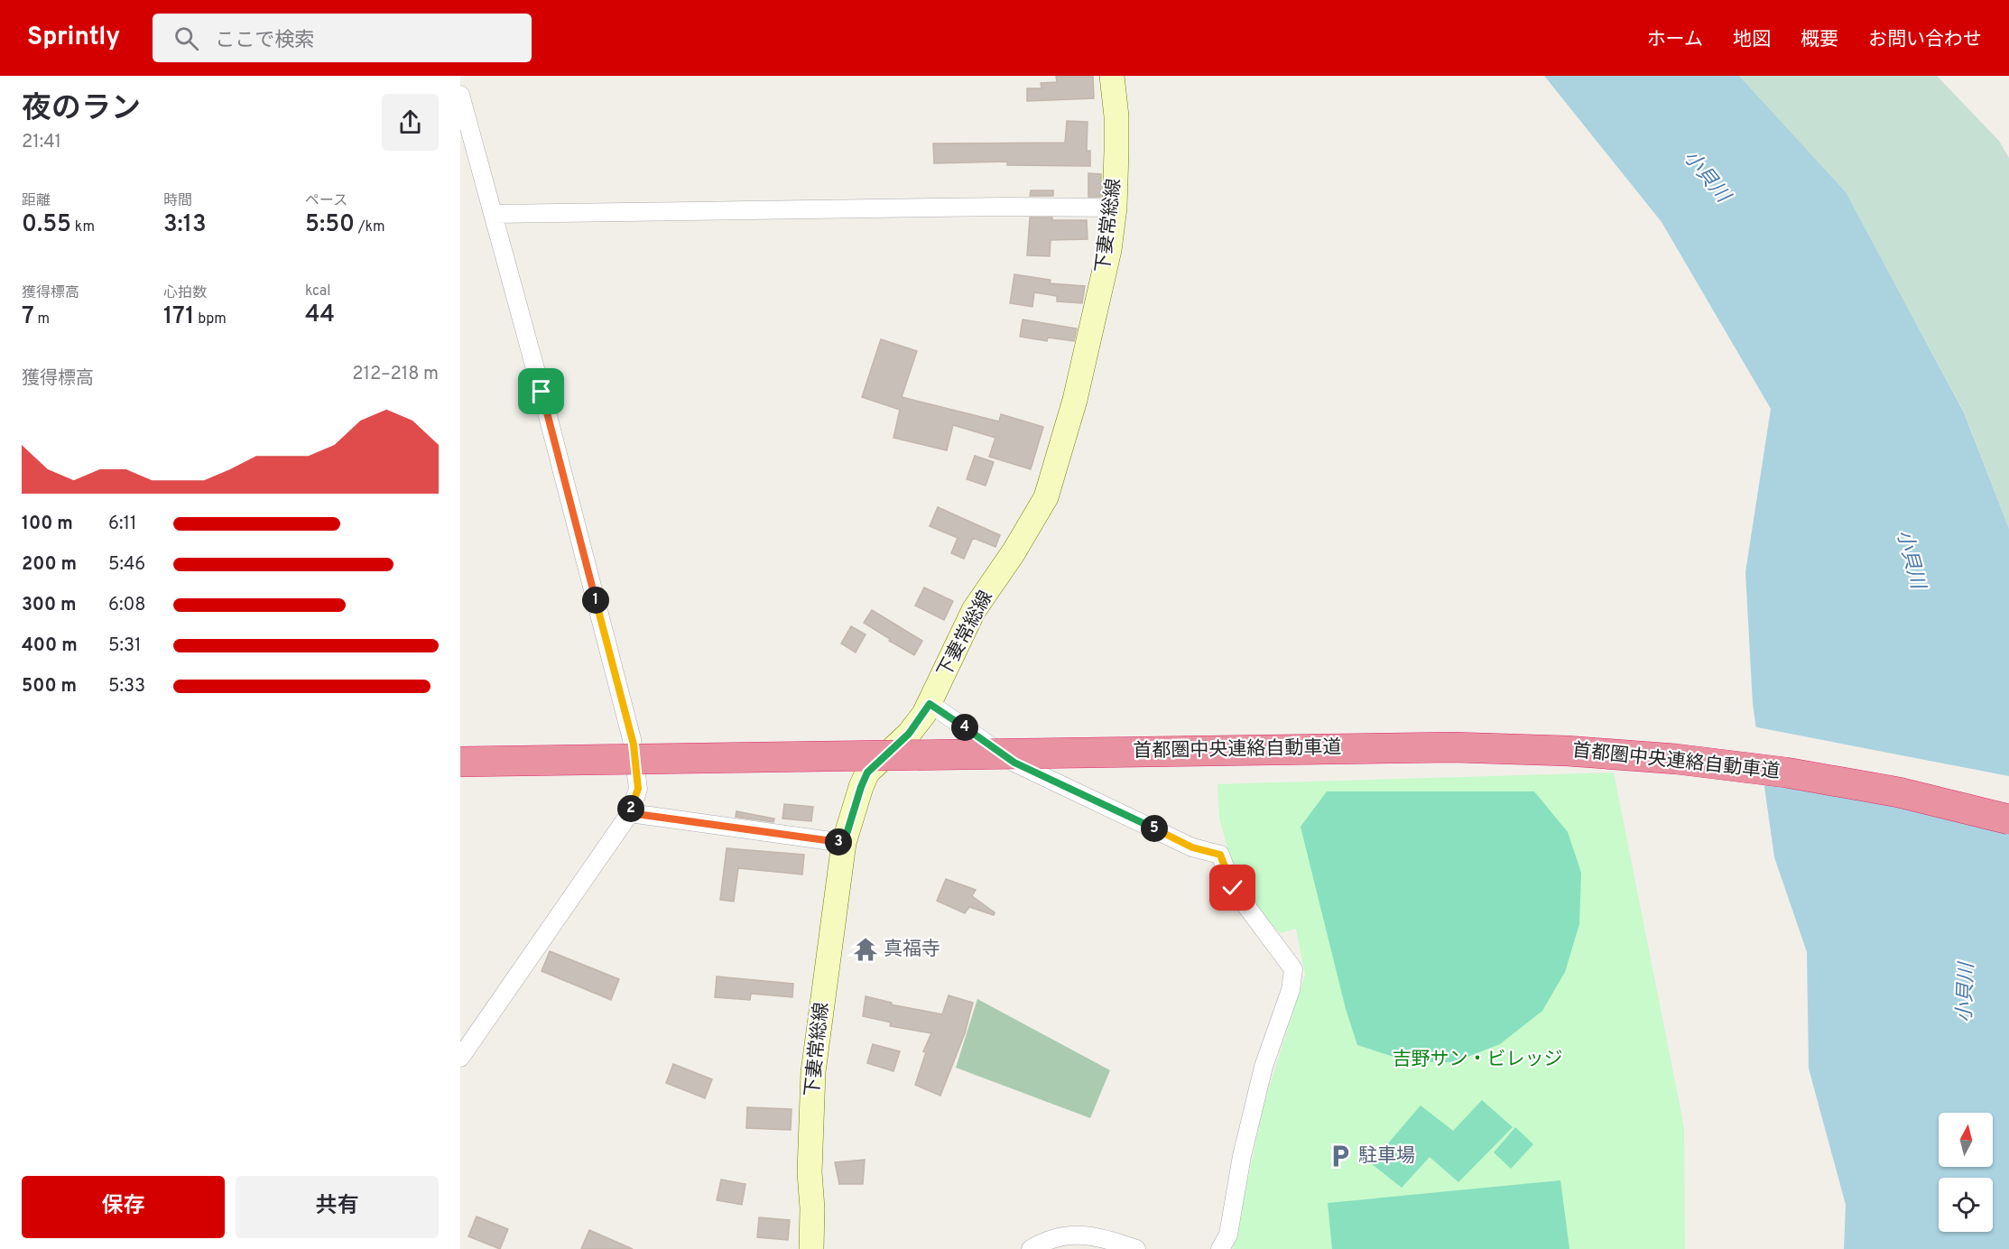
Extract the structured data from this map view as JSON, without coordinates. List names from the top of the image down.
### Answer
{
  "streets": {
    "highway": ["首都圏中央連絡自動車道"],
    "main road": ["下妻常総線"]
  },
  "water": ["小貝川"],
  "parks": ["吉野サン・ビレッジ"],
  "places": {
    "temple": ["真福寺"],
    "parking": ["駐車場"]
  },
  "north": "top",
  "page": {
    "header": "Sprintly",
    "search": "ここで検索",
    "nav": [
      "ホーム",
      "地図",
      "概要",
      "お問い合わせ"
    ],
    "heading": ["夜のラン", "21:41"],
    "stats": [
      ["距離", "0.55 km"],
      ["時間", "3:13"],
      ["ペース", "5:50 /km"],
      ["獲得標高", "7 m"],
      ["心拍数", "171 bpm"],
      ["kcal", "44"]
    ],
    "chart": ["獲得標高", "212–218 m"],
    "list": [
      {
        "name": "100 m",
        "note": "6:11"
      },
      {
        "name": "200 m",
        "note": "5:46"
      },
      {
        "name": "300 m",
        "note": "6:08"
      },
      {
        "name": "400 m",
        "note": "5:31"
      },
      {
        "name": "500 m",
        "note": "5:33"
      }
    ],
    "pins": [
      "1",
      "4",
      "2",
      "5",
      "3"
    ],
    "buttons": ["保存", "共有"]
  }
}
